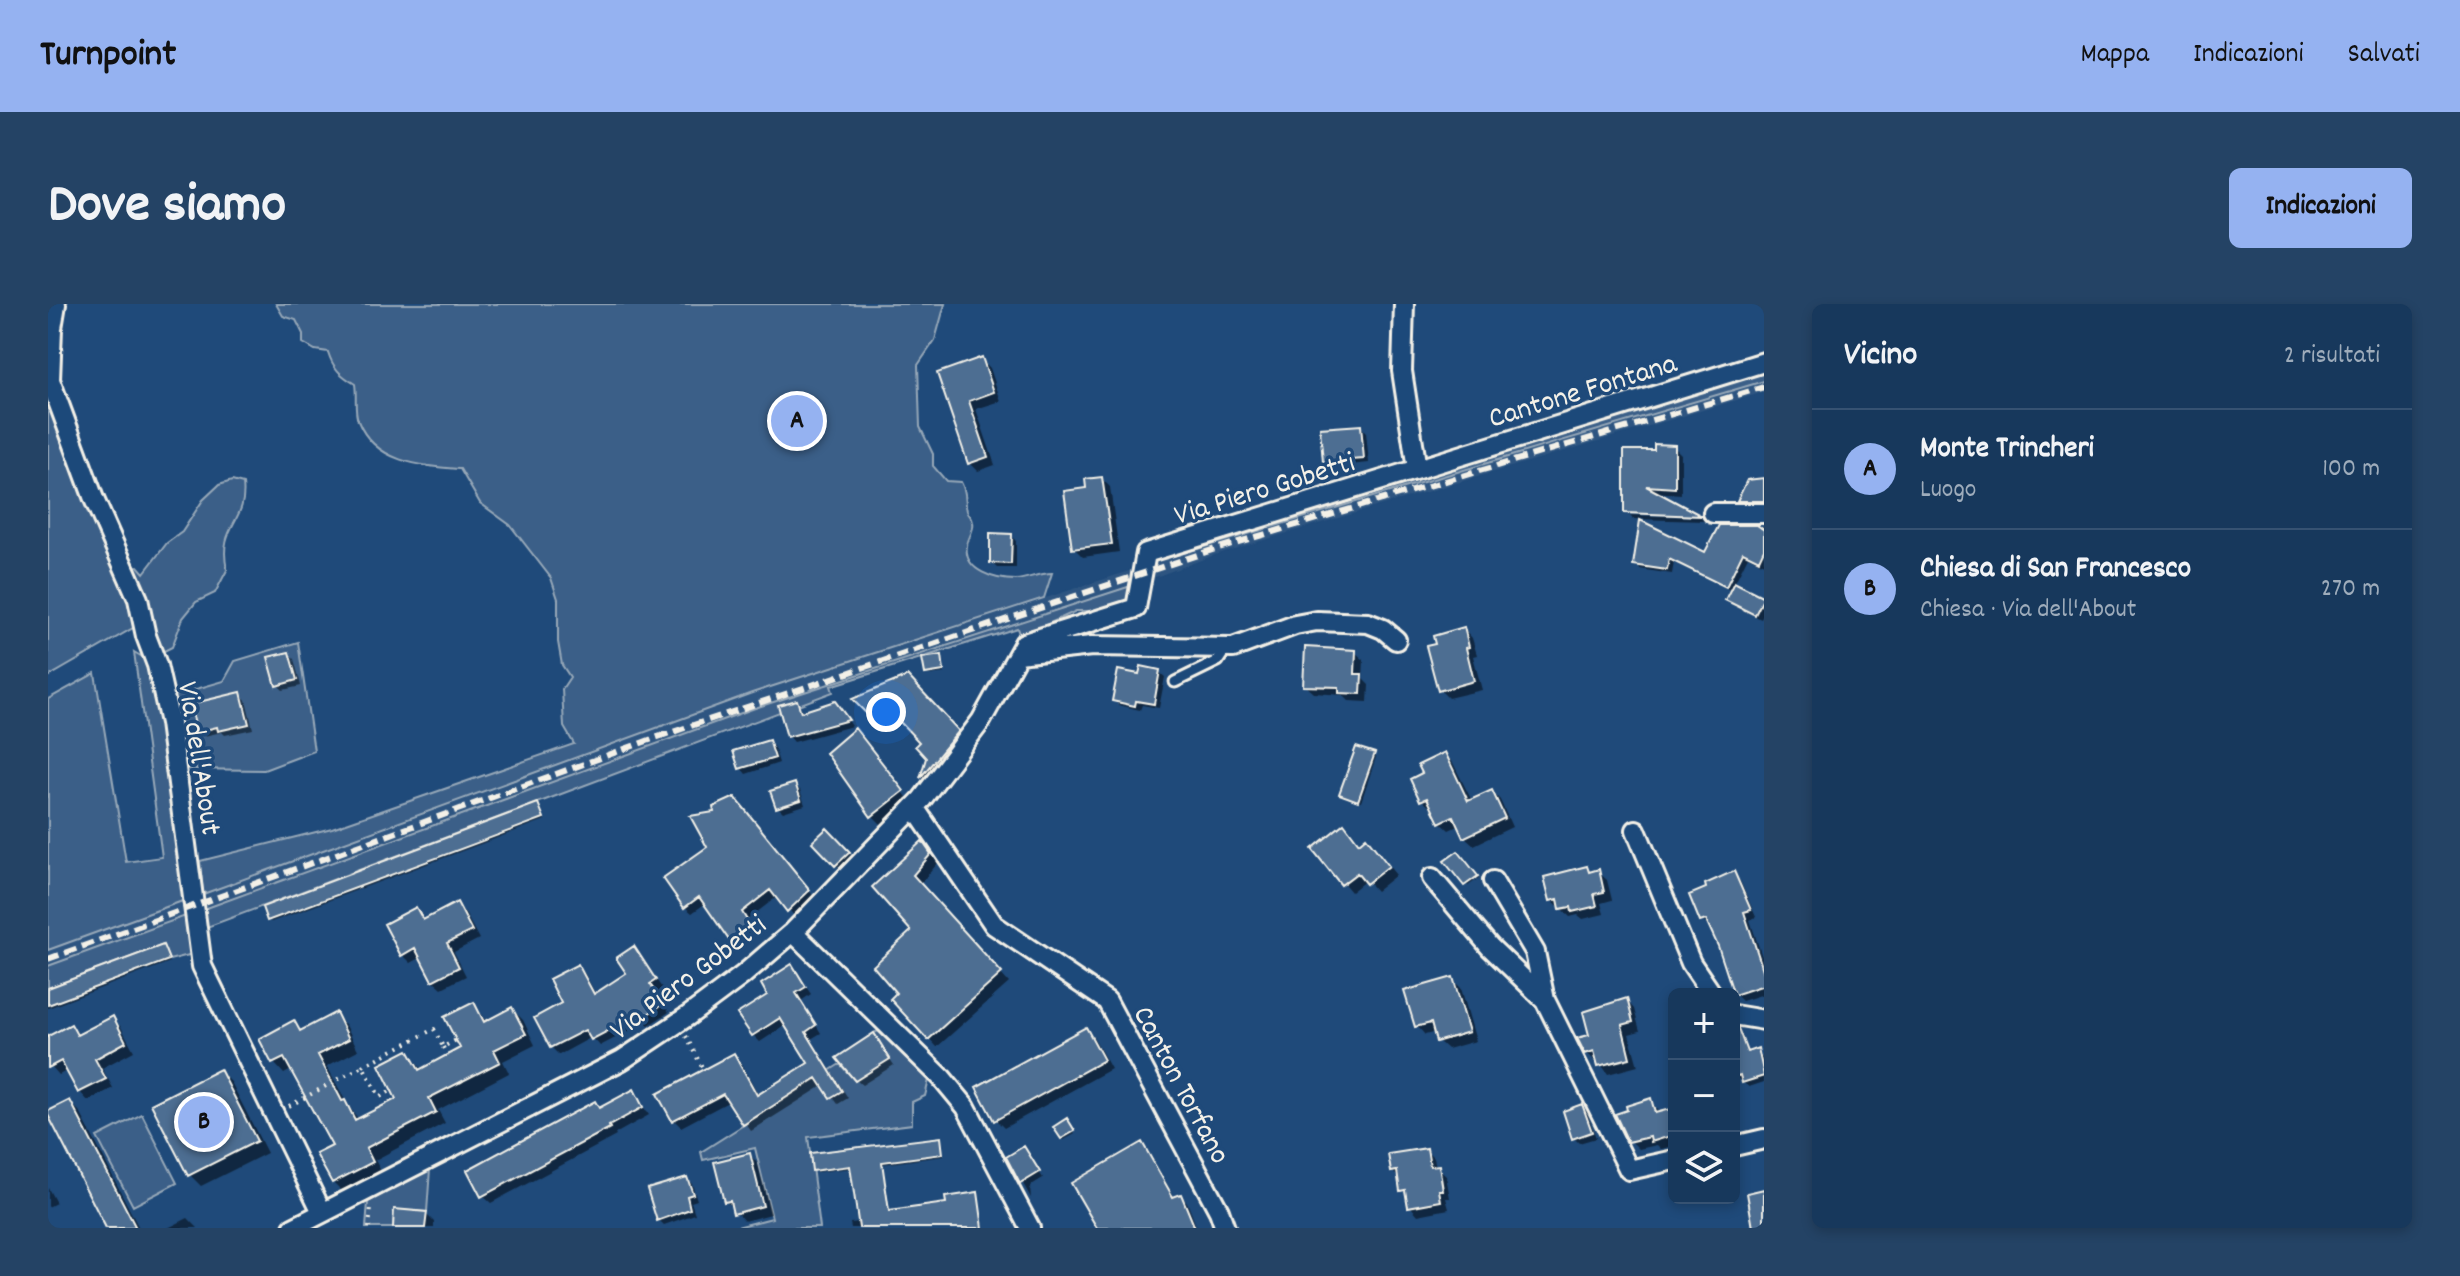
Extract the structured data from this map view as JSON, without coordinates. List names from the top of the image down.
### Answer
{
  "streets": {
    "street": [
      "Cantone Fontana",
      "Via Piero Gobetti",
      "Via dell'About",
      "Canton Torfano"
    ]
  },
  "crossings": [
    ["Cantone Fontana", "Via Piero Gobetti"],
    ["Via Piero Gobetti", "Via dell'About"],
    ["Via Piero Gobetti", "Canton Torfano"]
  ],
  "page": {
    "header": "Turnpoint",
    "nav": ["Mappa", "Indicazioni", "Salvati"],
    "title": "Dove siamo",
    "buttons": "Indicazioni",
    "heading": ["Vicino", "2 risultati"],
    "pins": ["A", "B"],
    "list": [
      {
        "mark": "A",
        "name": "Monte Trincheri",
        "note": "Luogo",
        "value": "100 m"
      },
      {
        "mark": "B",
        "name": "Chiesa di San Francesco",
        "note": "Chiesa · Via dell'About",
        "value": "270 m"
      }
    ],
    "map_buttons": ["+", "−"]
  }
}
